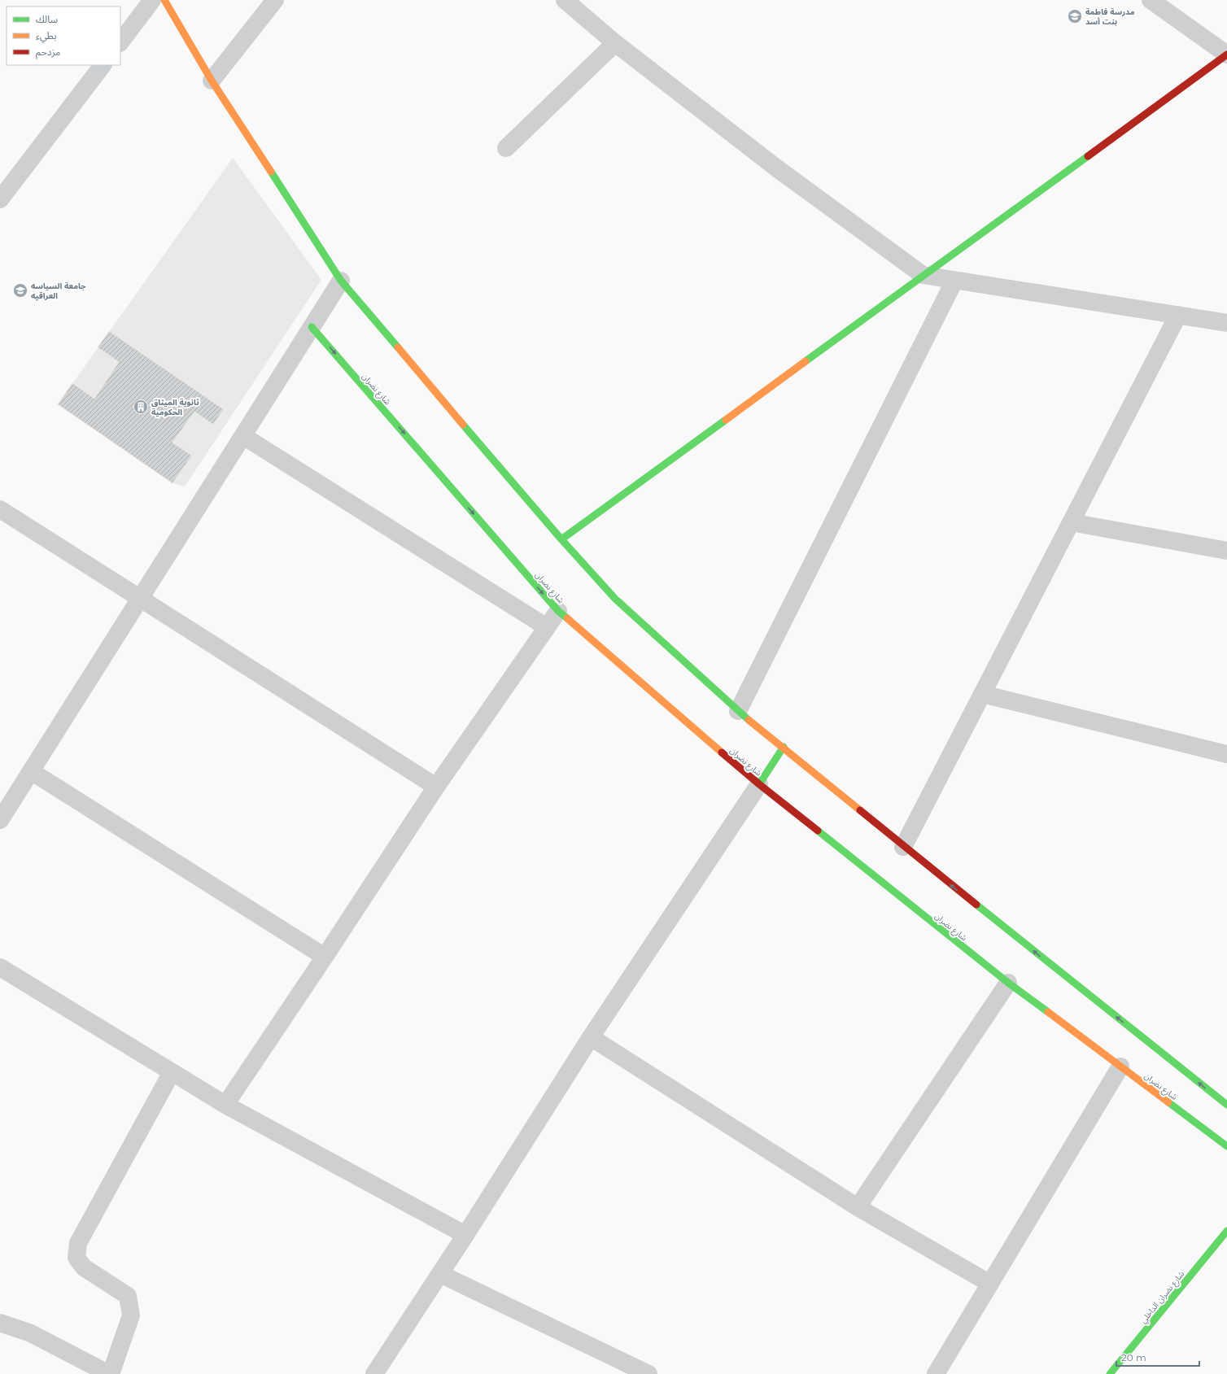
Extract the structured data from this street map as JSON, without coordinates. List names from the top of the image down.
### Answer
{
  "streets": {
    "street": ["شارع نضران", "شارع نضران الداخلي"]
  },
  "places": {
    "school or university": ["مدرسة فاطمة بنت أسد", "جامعة السياسه العراقيه"],
    "building": ["ثانوية الميثاق الحكومية"]
  },
  "legend": ["سالك", "بطيء", "مزدحم"],
  "scale_bar": "20 m"
}
